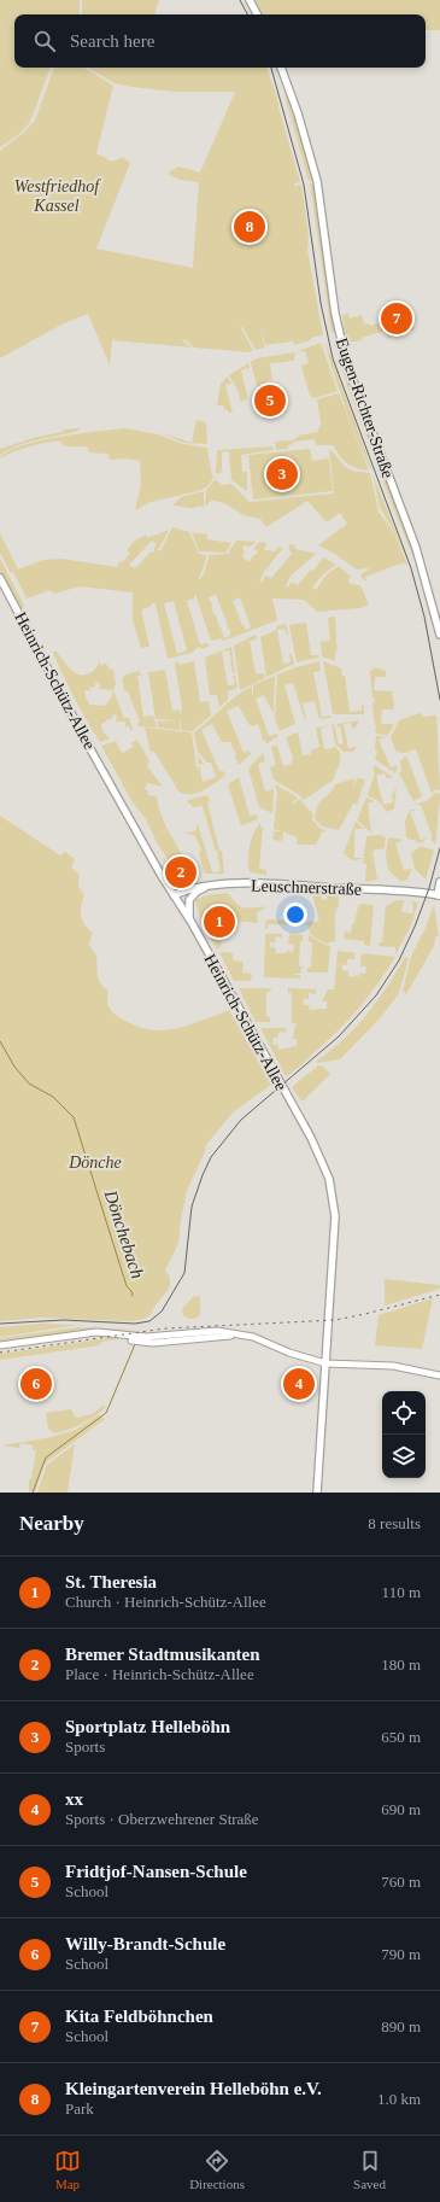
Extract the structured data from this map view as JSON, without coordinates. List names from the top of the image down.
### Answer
{
  "streets": {
    "main road": ["Eugen-Richter-Straße", "Heinrich-Schütz-Allee", "Leuschnerstraße"]
  },
  "crossings": [
    ["Heinrich-Schütz-Allee", "Leuschnerstraße"]
  ],
  "water": ["Dönchebach"],
  "parks": ["Westfriedhof Kassel", "Dönche"],
  "page": {
    "search": "Search here",
    "pins": [
      "8",
      "7",
      "5",
      "3",
      "2",
      "1",
      "4",
      "6"
    ],
    "heading": ["Nearby", "8 results"],
    "list": [
      {
        "mark": "1",
        "name": "St. Theresia",
        "note": "Church · Heinrich-Schütz-Allee",
        "value": "110 m"
      },
      {
        "mark": "2",
        "name": "Bremer Stadtmusikanten",
        "note": "Place · Heinrich-Schütz-Allee",
        "value": "180 m"
      },
      {
        "mark": "3",
        "name": "Sportplatz Helleböhn",
        "note": "Sports",
        "value": "650 m"
      },
      {
        "mark": "4",
        "name": "xx",
        "note": "Sports · Oberzwehrener Straße",
        "value": "690 m"
      },
      {
        "mark": "5",
        "name": "Fridtjof-Nansen-Schule",
        "note": "School",
        "value": "760 m"
      },
      {
        "mark": "6",
        "name": "Willy-Brandt-Schule",
        "note": "School",
        "value": "790 m"
      },
      {
        "mark": "7",
        "name": "Kita Feldböhnchen",
        "note": "School",
        "value": "890 m"
      },
      {
        "mark": "8",
        "name": "Kleingartenverein Helleböhn e.V.",
        "note": "Park",
        "value": "1.0 km"
      }
    ],
    "nav": ["Map", "Directions", "Saved"]
  }
}
